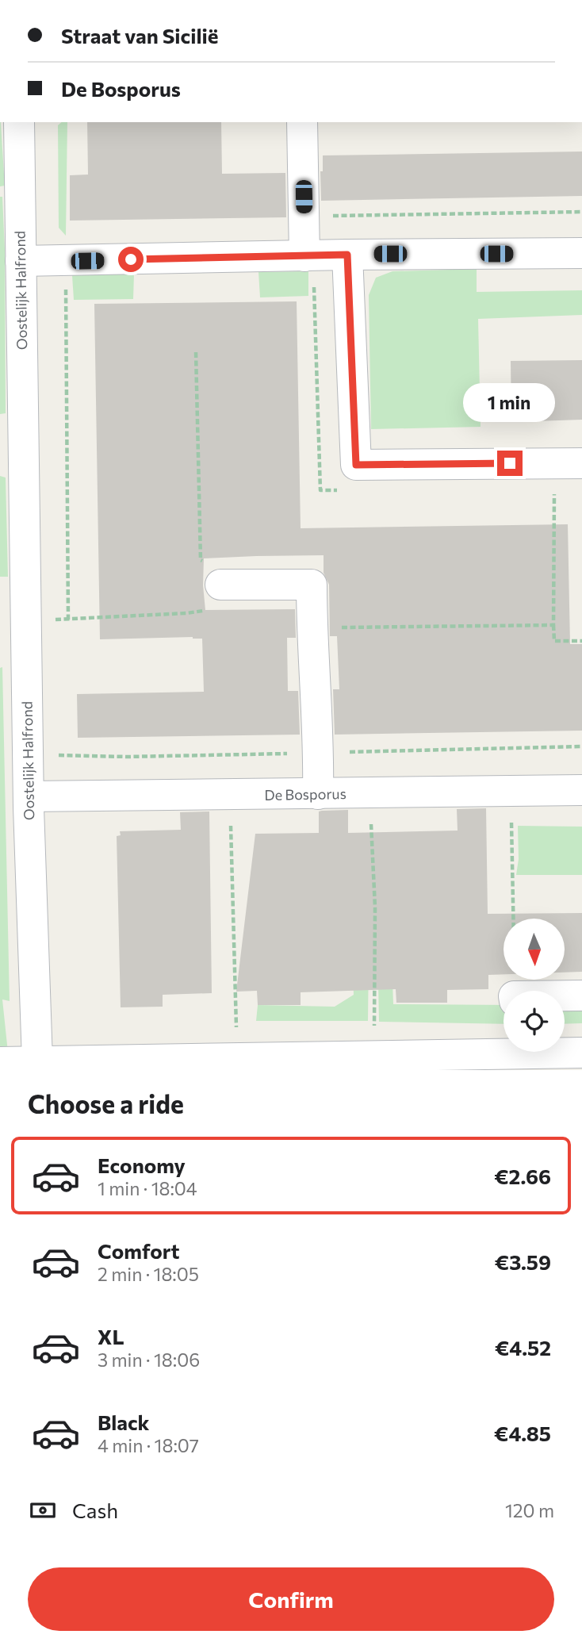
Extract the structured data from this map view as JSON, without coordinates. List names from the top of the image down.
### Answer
{
  "streets": {
    "street": ["Oostelijk Halfrond", "De Bosporus"]
  },
  "crossings": [
    ["Oostelijk Halfrond", "De Bosporus"]
  ],
  "north": "bottom",
  "page": {
    "banner": ["Straat van Sicilië", "De Bosporus"],
    "bubble": "1 min",
    "heading": "Choose a ride",
    "list": [
      {
        "name": "Economy",
        "note": "1 min · 18:04",
        "value": "€2.66"
      },
      {
        "name": "Comfort",
        "note": "2 min · 18:05",
        "value": "€3.59"
      },
      {
        "name": "XL",
        "note": "3 min · 18:06",
        "value": "€4.52"
      },
      {
        "name": "Black",
        "note": "4 min · 18:07",
        "value": "€4.85"
      }
    ],
    "pay": ["Cash", "120 m"],
    "buttons": "Confirm"
  }
}
